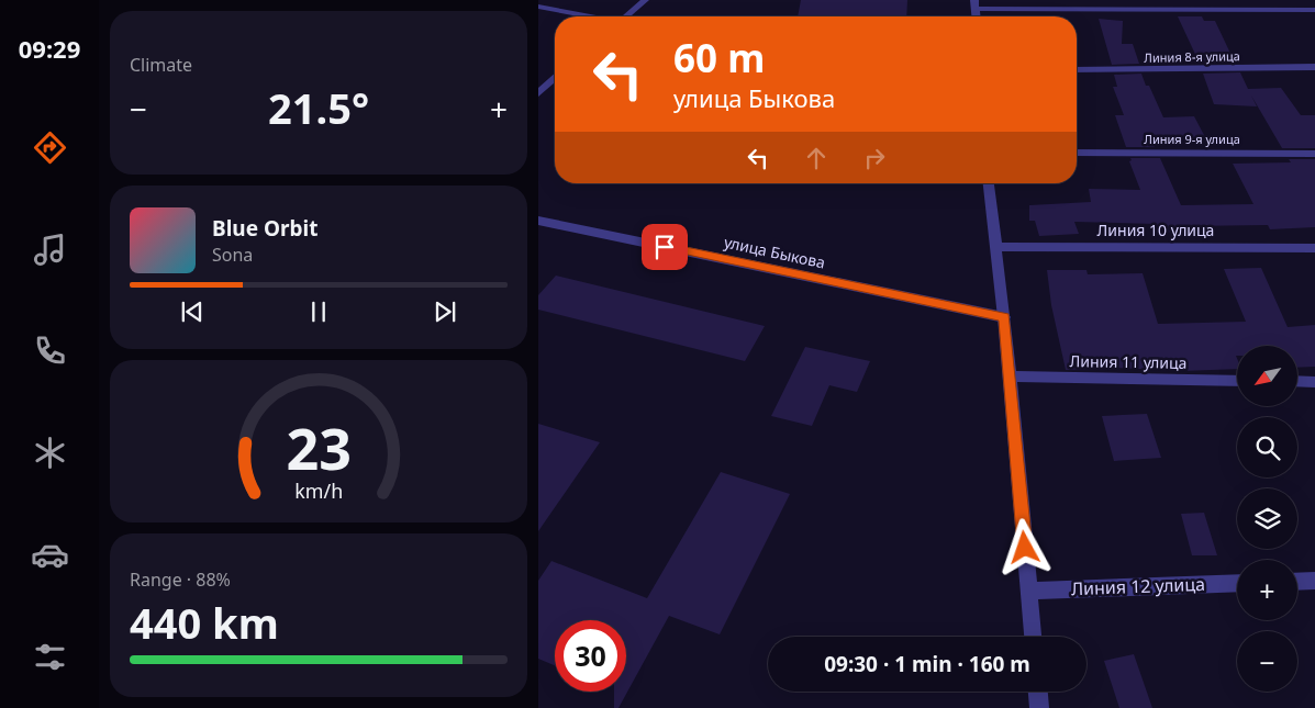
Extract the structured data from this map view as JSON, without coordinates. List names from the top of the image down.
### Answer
{
  "streets": {
    "street": [
      "Линия 8-я улица",
      "Линия 9-я улица",
      "Линия 10 улица",
      "улица Быкова",
      "Линия 11 улица",
      "Линия 12 улица"
    ]
  },
  "north": "bottom left",
  "page": {
    "tabs": "09:29",
    "tile": [
      "Climate",
      ["Range · 88%", "440 km"]
    ],
    "turn": ["60 m", "улица Быкова"],
    "heat": ["−", "21.5°", "+"],
    "song": ["Blue Orbit", "Sona"],
    "map_buttons": ["+", "−"],
    "limit": "30",
    "trip": "09:30 · 1 min · 160 m",
    "gauge": ["23", "km/h"]
  }
}
